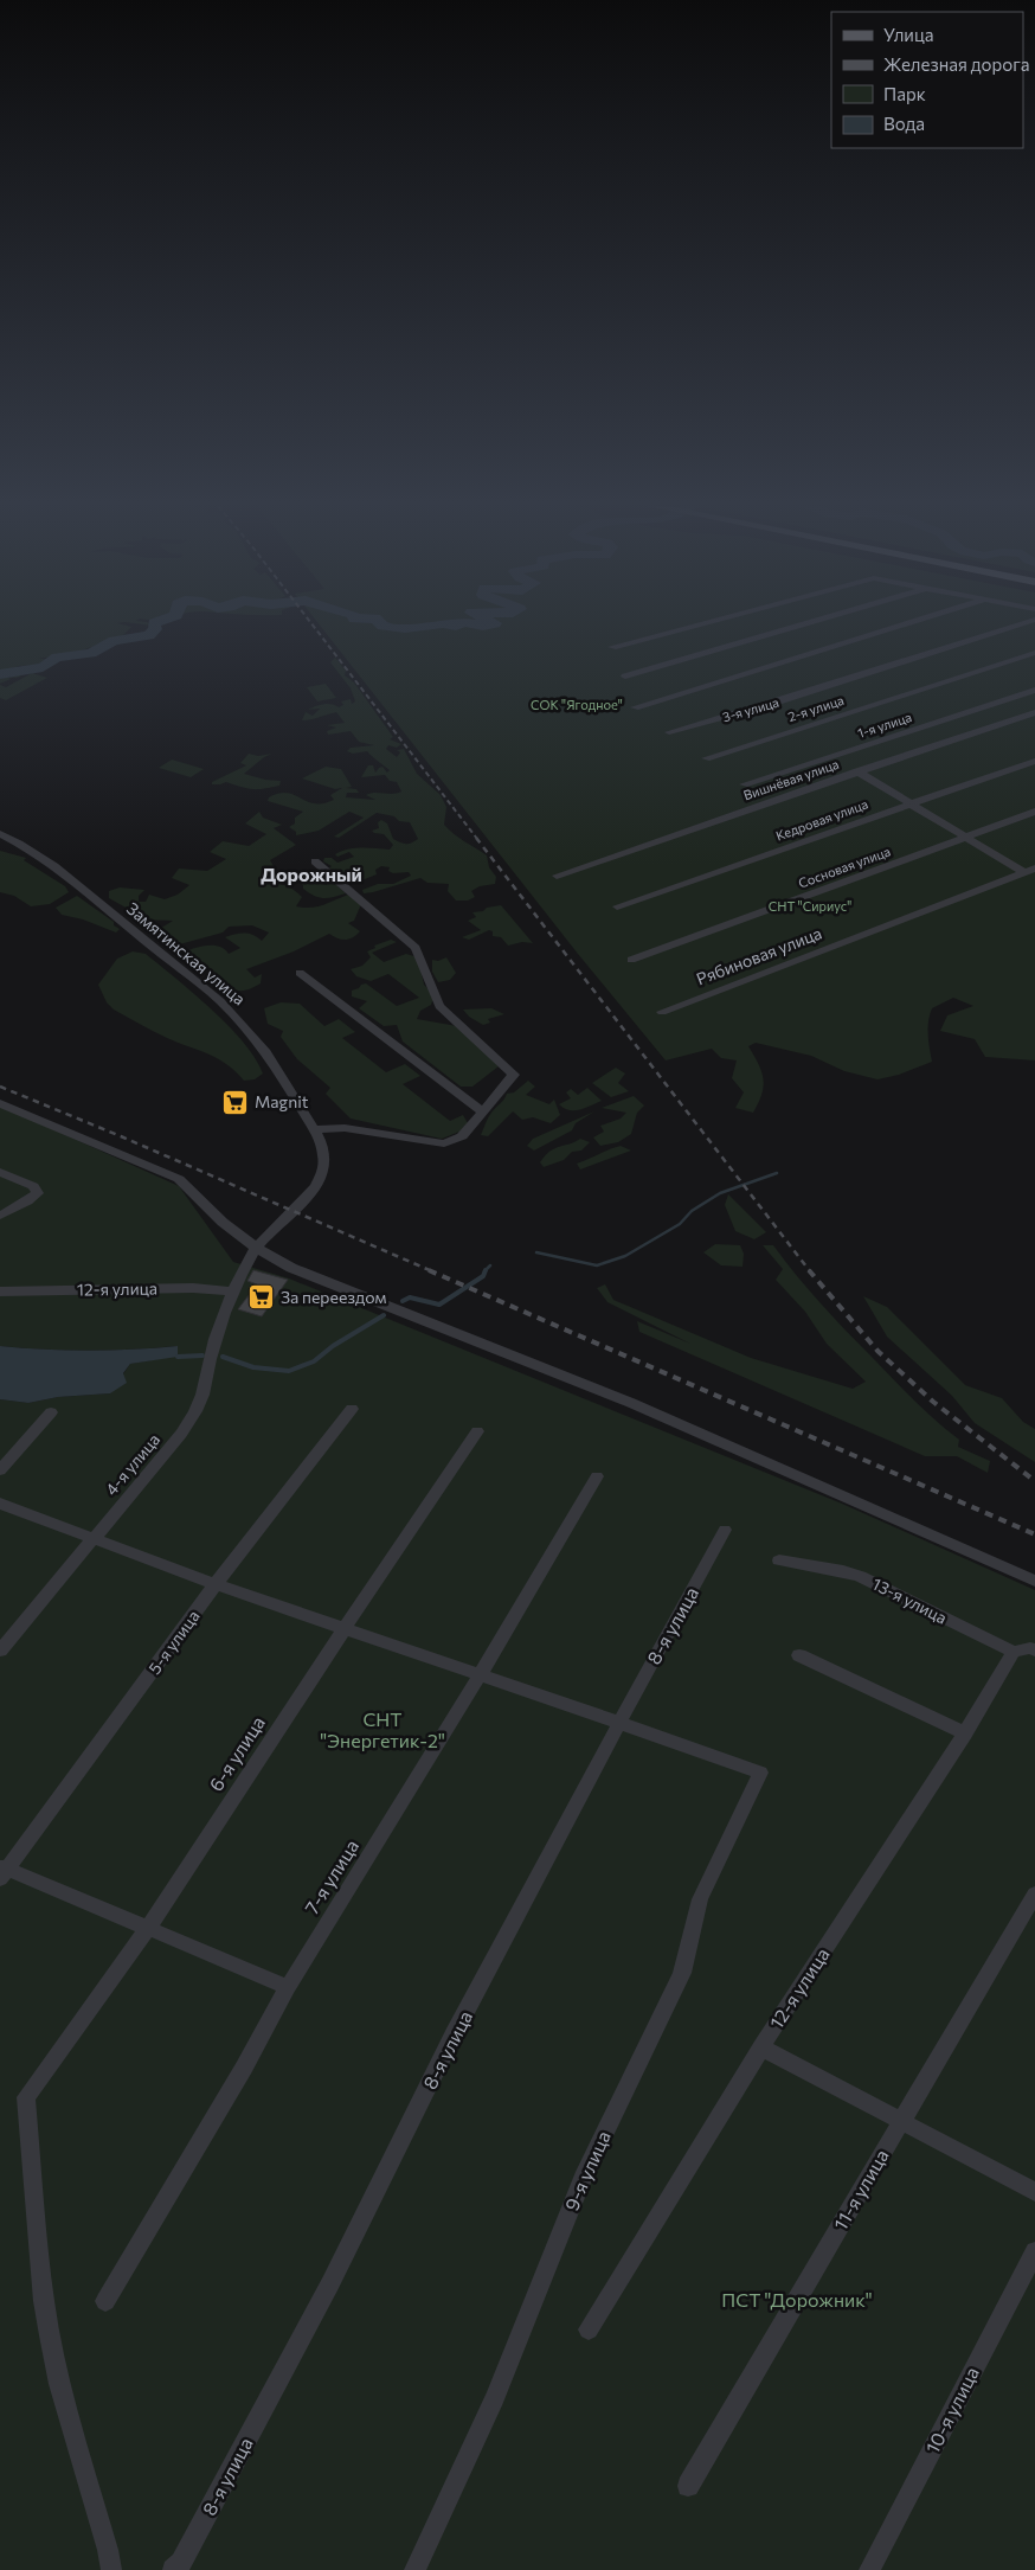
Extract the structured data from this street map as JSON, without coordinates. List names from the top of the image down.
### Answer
{
  "streets": {
    "street": [
      "2-я улица",
      "3-я улица",
      "1-я улица",
      "Вишнёвая улица",
      "Кедровая улица",
      "Сосновая улица",
      "Замятинская улица",
      "Рябиновая улица",
      "12-я улица",
      "4-я улица",
      "13-я улица",
      "8-я улица",
      "5-я улица",
      "6-я улица",
      "7-я улица",
      "9-я улица",
      "11-я улица",
      "10-я улица"
    ]
  },
  "crossings": [
    ["1-я улица", "Вишнёвая улица"],
    ["Замятинская улица", "4-я улица"],
    ["12-я улица", "4-я улица"],
    ["12-я улица", "13-я улица"],
    ["8-я улица", "9-я улица"]
  ],
  "districts": ["Дорожный"],
  "parks": [
    "СОК \"Ягодное\"",
    "СНТ \"Сириус\"",
    "СHТ \"Энергетик-2\"",
    "ПСТ \"Дорожник\""
  ],
  "places": {
    "supermarket": ["Magnit", "За переездом"]
  },
  "legend": [
    "Улица",
    "Железная дорога",
    "Парк",
    "Вода"
  ]
}
